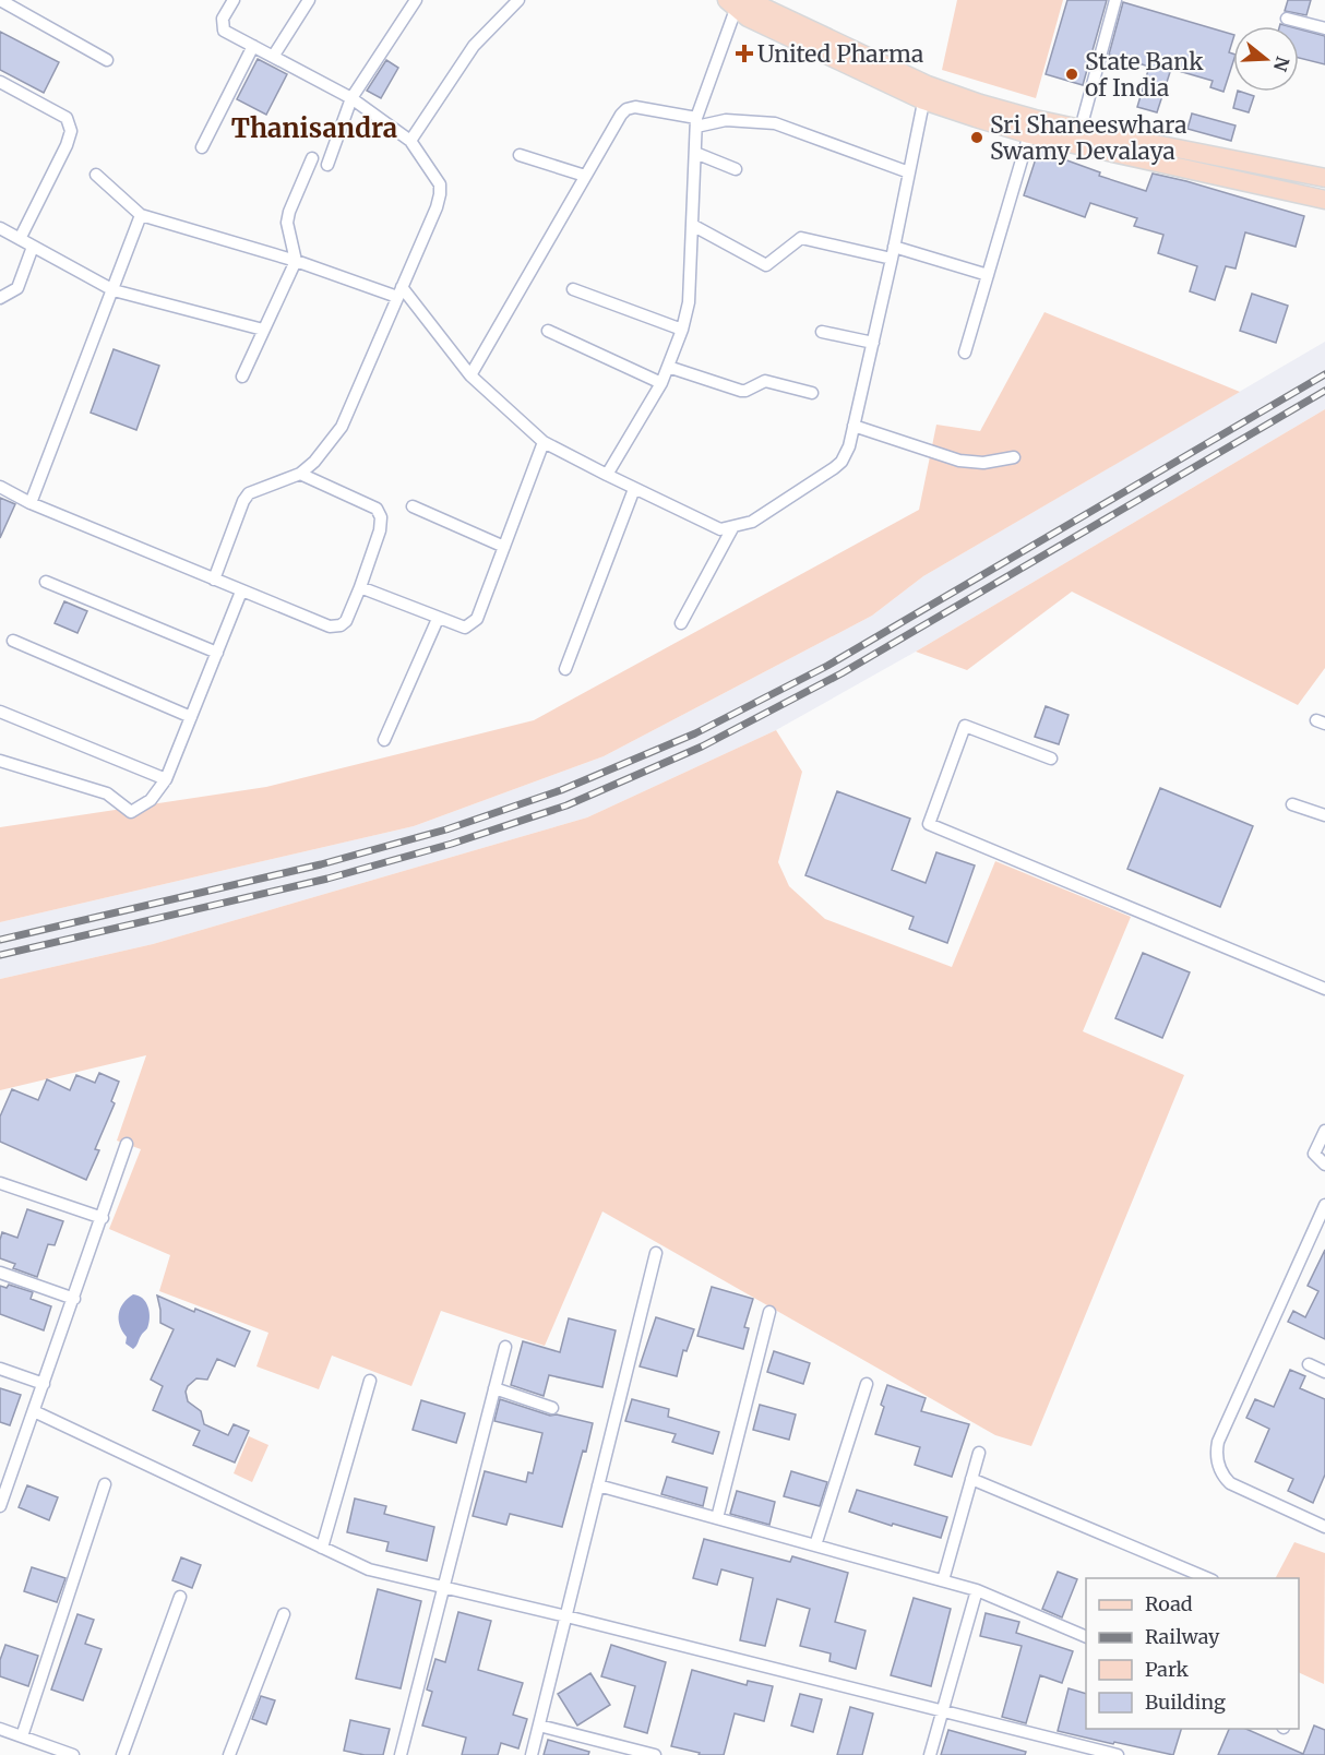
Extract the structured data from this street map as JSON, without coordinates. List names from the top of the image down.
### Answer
{
  "districts": ["Thanisandra"],
  "places": {
    "health": ["United Pharma"],
    "other": ["State Bank of India", "Sri Shaneeswhara Swamy Devalaya"]
  },
  "legend": [
    "Road",
    "Railway",
    "Park",
    "Building"
  ],
  "north": "right"
}
